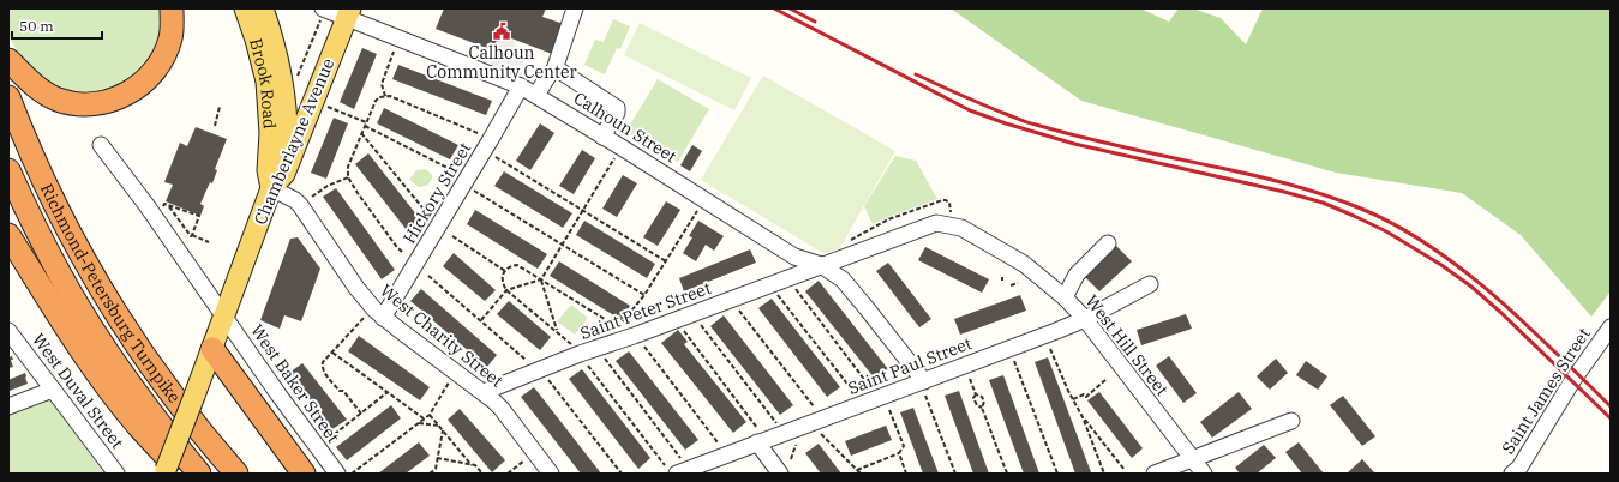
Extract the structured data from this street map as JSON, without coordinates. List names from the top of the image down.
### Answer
{
  "streets": {
    "highway": ["Richmond-Petersburg Turnpike"],
    "main road": ["Brook Road", "Chamberlayne Avenue"],
    "street": [
      "Calhoun Street",
      "Hickory Street",
      "Saint Peter Street",
      "West Charity Street",
      "West Hill Street",
      "Saint Paul Street",
      "West Baker Street",
      "West Duval Street",
      "Saint James Street"
    ]
  },
  "crossings": [
    ["Brook Road", "Chamberlayne Avenue"],
    ["Brook Road", "West Charity Street"],
    ["Calhoun Street", "Chamberlayne Avenue"],
    ["Calhoun Street", "Hickory Street"],
    ["Calhoun Street", "Saint Peter Street"],
    ["Calhoun Street", "West Hill Street"],
    ["Calhoun Street", "Saint Paul Street"],
    ["Chamberlayne Avenue", "West Charity Street"],
    ["Chamberlayne Avenue", "West Baker Street"],
    ["Hickory Street", "West Charity Street"],
    ["Saint Peter Street", "West Charity Street"],
    ["Saint Peter Street", "West Hill Street"],
    ["West Hill Street", "Saint Paul Street"]
  ],
  "places": {
    "public building": ["Calhoun Community Center"]
  },
  "scale_bar": "50 m"
}
